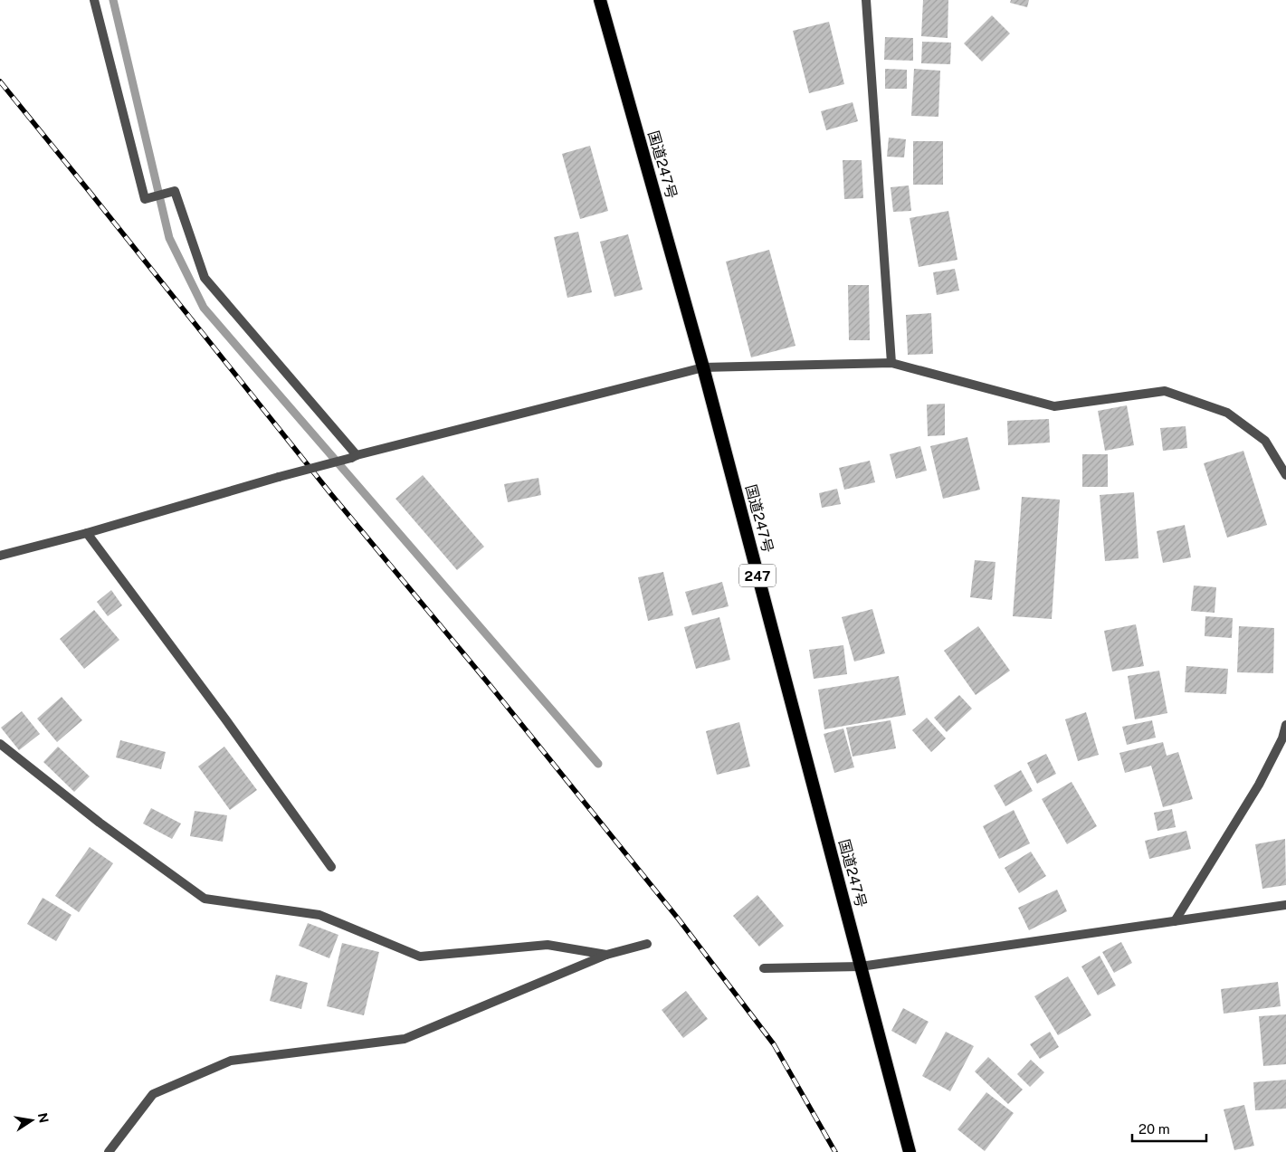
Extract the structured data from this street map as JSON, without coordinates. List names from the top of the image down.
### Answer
{
  "streets": {
    "highway": ["国道247号", "247"]
  },
  "scale_bar": "20 m",
  "north": "right"
}
